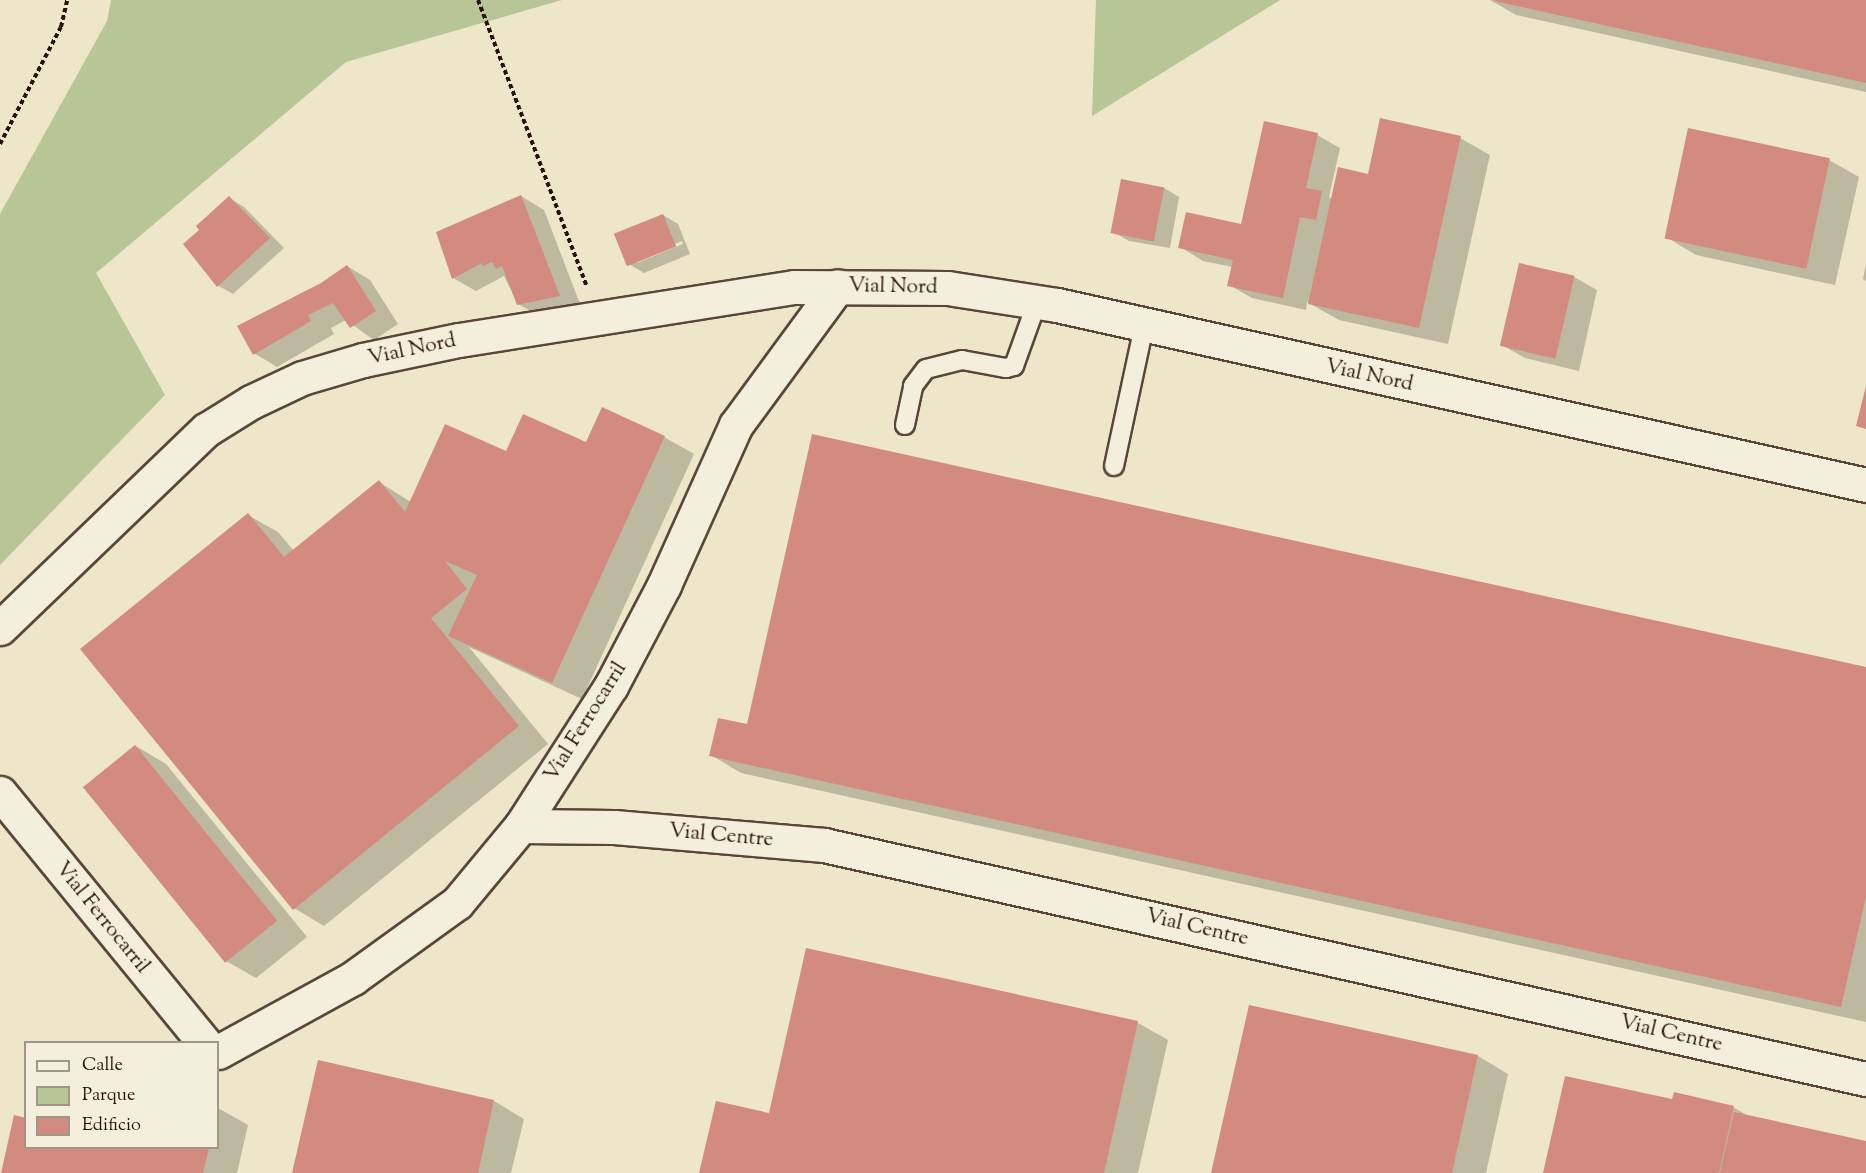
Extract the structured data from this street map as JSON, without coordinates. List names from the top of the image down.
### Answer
{
  "streets": {
    "street": ["Vial Nord", "Vial Ferrocarril", "Vial Centre"]
  },
  "crossings": [
    ["Vial Nord", "Vial Ferrocarril"],
    ["Vial Ferrocarril", "Vial Centre"]
  ],
  "legend": ["Calle", "Parque", "Edificio"]
}
